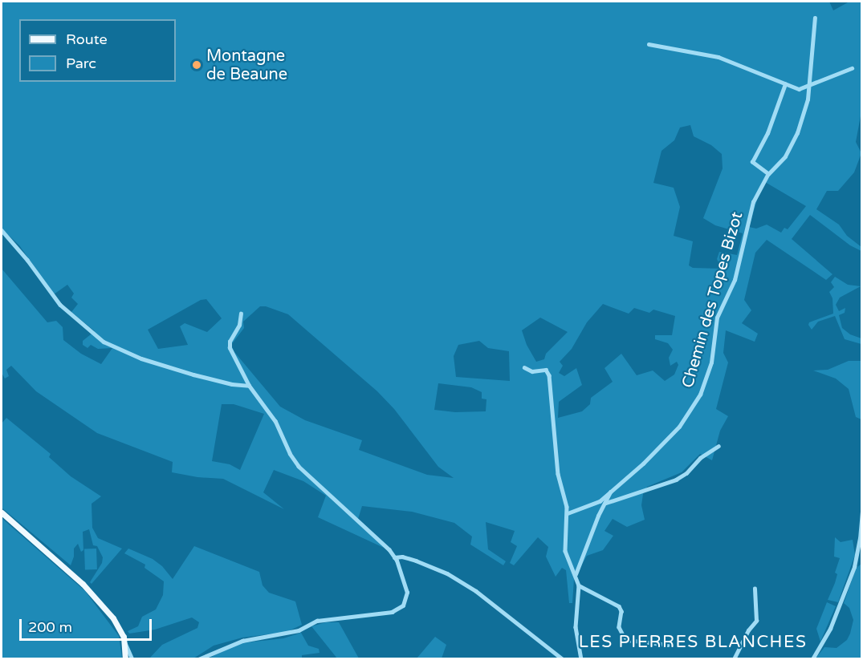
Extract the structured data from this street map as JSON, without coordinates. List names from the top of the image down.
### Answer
{
  "streets": {
    "street": ["Chemin des Topes Bizot"]
  },
  "districts": ["LES PIERRES BLANCHES"],
  "places": ["Montagne de Beaune"],
  "legend": ["Route", "Parc"],
  "scale_bar": "200 m"
}
